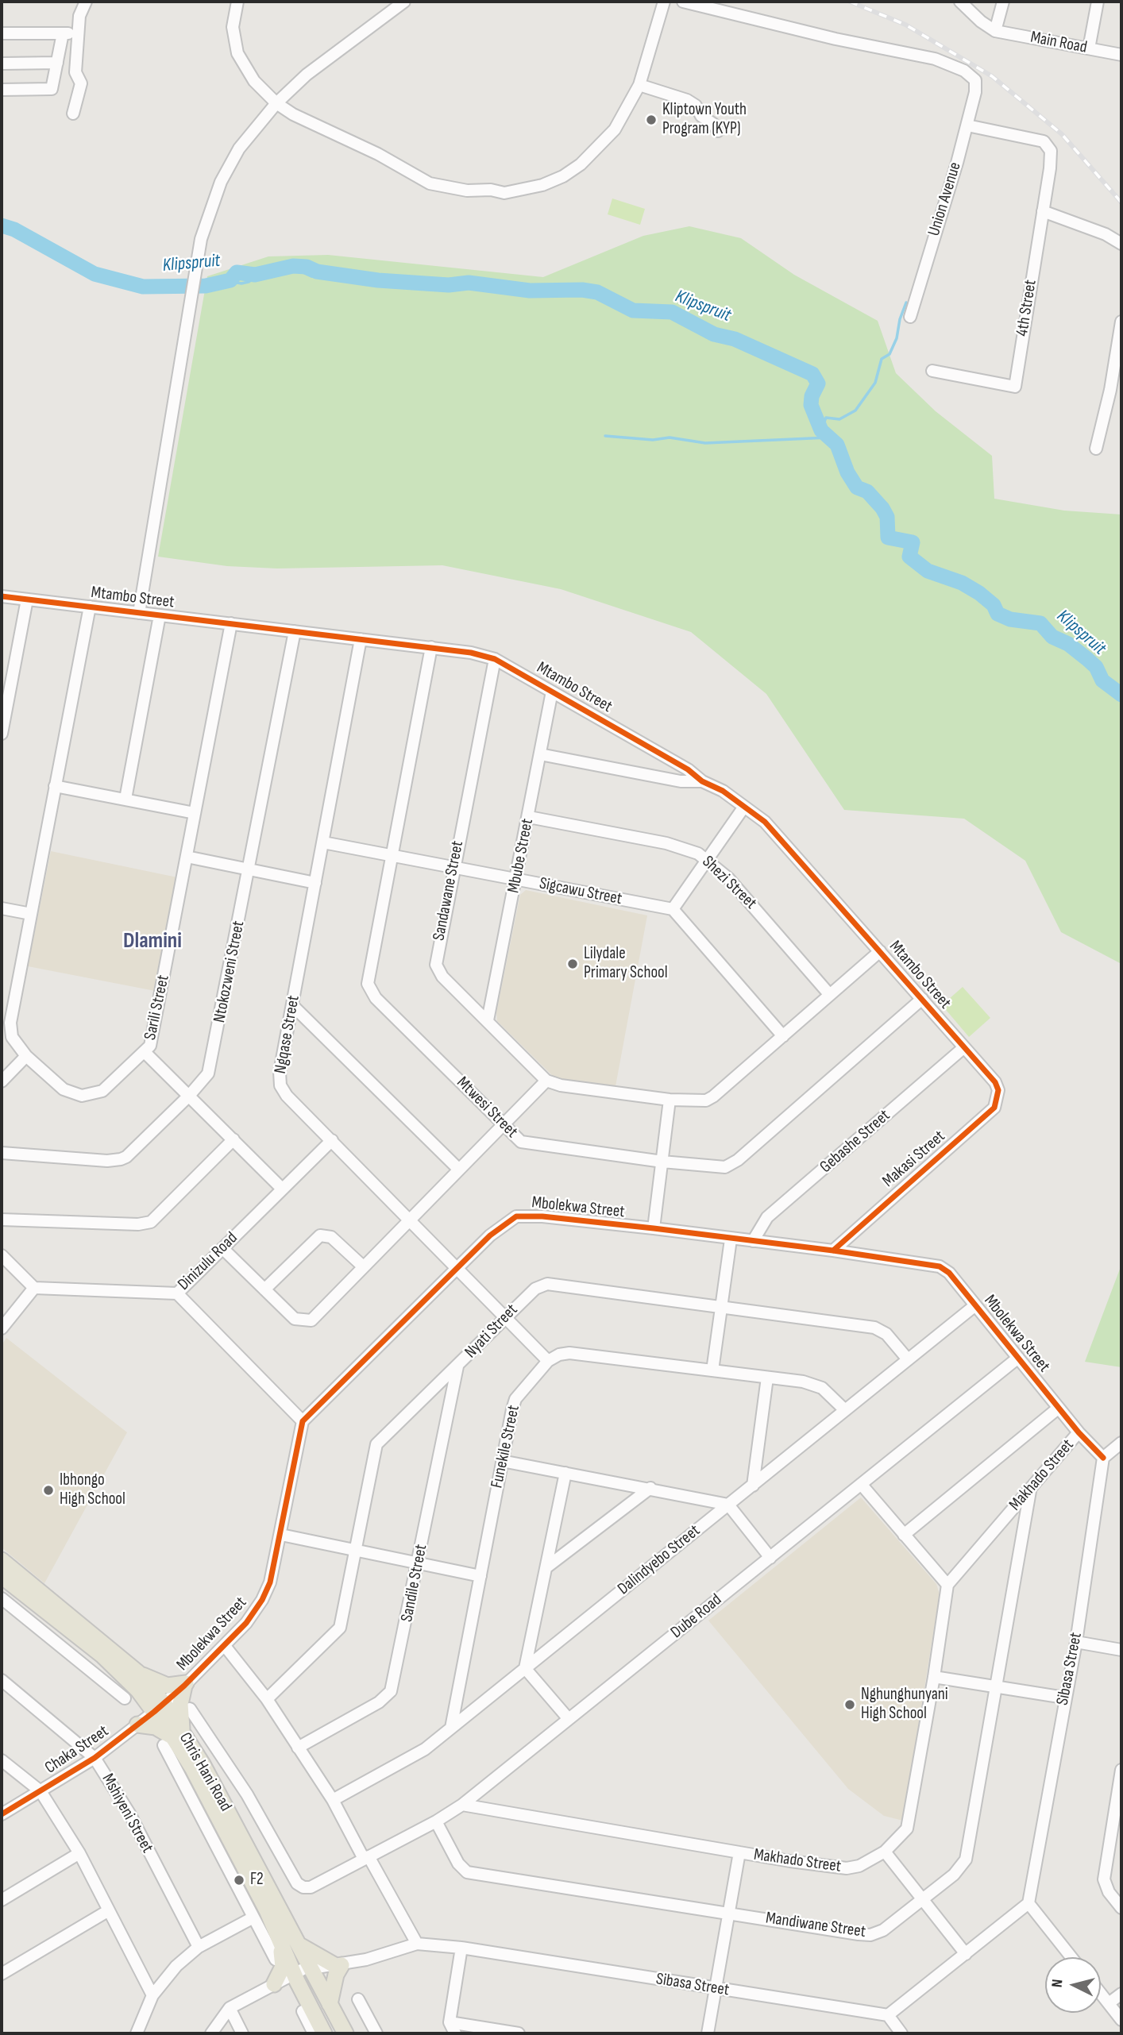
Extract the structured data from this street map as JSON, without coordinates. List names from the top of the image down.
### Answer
{
  "streets": {
    "main road": ["Chris Hani Road"],
    "street": [
      "Main Road",
      "Union Avenue",
      "4th Street",
      "Mtambo Street",
      "Mbube Street",
      "Shezi Street",
      "Sandawane Street",
      "Sigcawu Street",
      "Ntokozweni Street",
      "Sarili Street",
      "Ngqase Street",
      "Mtwesi Street",
      "Gebashe Street",
      "Makasi Street",
      "Mbolekwa Street",
      "Dinizulu Road",
      "Nyati Street",
      "Funekile Street",
      "Makhado Street",
      "Dalindyebo Street",
      "Sandile Street",
      "Dube Road",
      "Sibasa Street",
      "Chaka Street",
      "Mshiyeni Street",
      "Mandiwane Street"
    ]
  },
  "crossings": [
    ["Union Avenue", "4th Street"],
    ["Mtambo Street", "Mbube Street"],
    ["Mtambo Street", "Sandawane Street"],
    ["Mtambo Street", "Ntokozweni Street"],
    ["Mtambo Street", "Sarili Street"],
    ["Mtambo Street", "Ngqase Street"],
    ["Mtambo Street", "Mtwesi Street"],
    ["Mtambo Street", "Gebashe Street"],
    ["Mtambo Street", "Makasi Street"],
    ["Mbube Street", "Shezi Street"],
    ["Mbube Street", "Sandawane Street"],
    ["Mbube Street", "Sigcawu Street"],
    ["Sandawane Street", "Sigcawu Street"],
    ["Sigcawu Street", "Ngqase Street"],
    ["Sigcawu Street", "Mtwesi Street"],
    ["Ngqase Street", "Mbolekwa Street"],
    ["Ngqase Street", "Dinizulu Road"],
    ["Ngqase Street", "Nyati Street"],
    ["Ngqase Street", "Funekile Street"],
    ["Gebashe Street", "Mbolekwa Street"],
    ["Makasi Street", "Mbolekwa Street"],
    ["Mbolekwa Street", "Makhado Street"],
    ["Mbolekwa Street", "Dalindyebo Street"],
    ["Mbolekwa Street", "Dube Road"],
    ["Mbolekwa Street", "Sibasa Street"],
    ["Mbolekwa Street", "Chaka Street"],
    ["Mbolekwa Street", "Chris Hani Road"],
    ["Nyati Street", "Dalindyebo Street"],
    ["Nyati Street", "Sandile Street"],
    ["Funekile Street", "Dalindyebo Street"],
    ["Makhado Street", "Dube Road"],
    ["Makhado Street", "Mandiwane Street"],
    ["Dube Road", "Mandiwane Street"],
    ["Sibasa Street", "Chris Hani Road"],
    ["Chaka Street", "Chris Hani Road"],
    ["Chaka Street", "Mshiyeni Street"]
  ],
  "districts": ["Dlamini"],
  "water": ["Klipspruit"],
  "places": [
    "Kliptown Youth Program (KYP)",
    "Lilydale Primary School",
    "Ibhongo High School",
    "Nghunghunyani High School",
    "F2"
  ],
  "north": "left"
}
